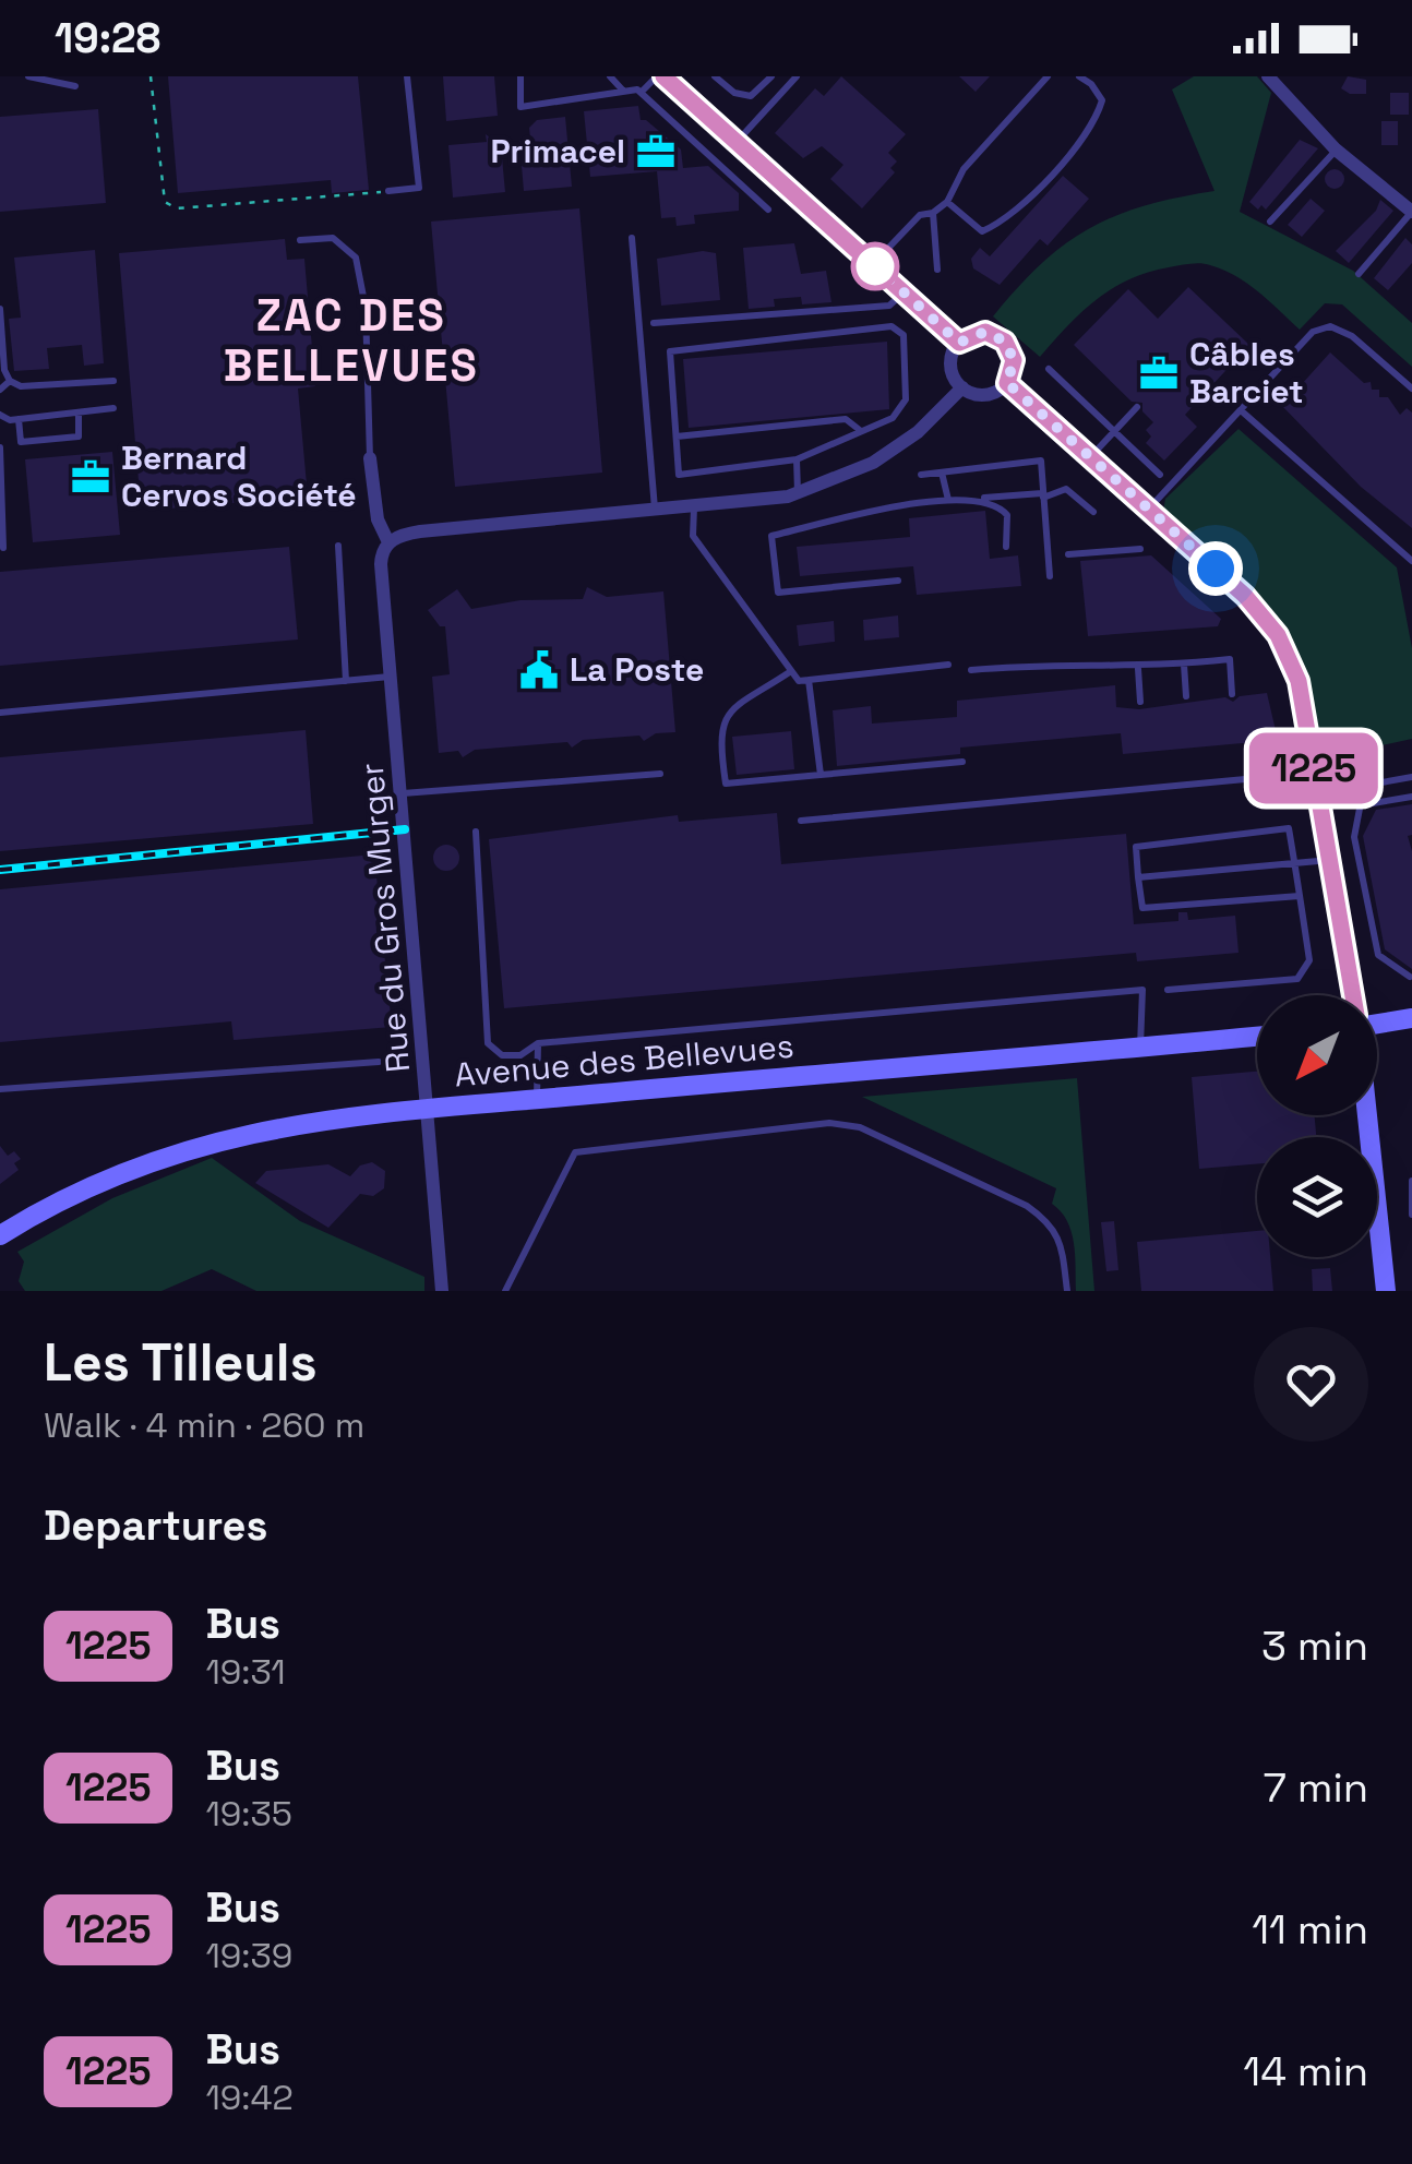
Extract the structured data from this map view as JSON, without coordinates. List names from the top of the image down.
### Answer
{
  "streets": {
    "street": ["Rue du Gros Murger", "Avenue des Bellevues"]
  },
  "crossings": [
    ["Rue du Gros Murger", "Avenue des Bellevues"]
  ],
  "districts": ["ZAC DES BELLEVUES"],
  "places": {
    "office": ["Primacel", "Câbles Barciet", "Bernard Cervos Société"],
    "public building": ["La Poste"]
  },
  "lines": ["bus line 1225"],
  "north": "bottom left",
  "page": {
    "status": "19:28",
    "on_map": "1225",
    "heading": [
      ["Les Tilleuls", "Walk · 4 min · 260 m"],
      "Departures"
    ],
    "list": [
      {
        "mark": "1225",
        "name": "Bus",
        "note": "19:31",
        "value": "3 min"
      },
      {
        "mark": "1225",
        "name": "Bus",
        "note": "19:35",
        "value": "7 min"
      },
      {
        "mark": "1225",
        "name": "Bus",
        "note": "19:39",
        "value": "11 min"
      },
      {
        "mark": "1225",
        "name": "Bus",
        "note": "19:42",
        "value": "14 min"
      }
    ]
  }
}
